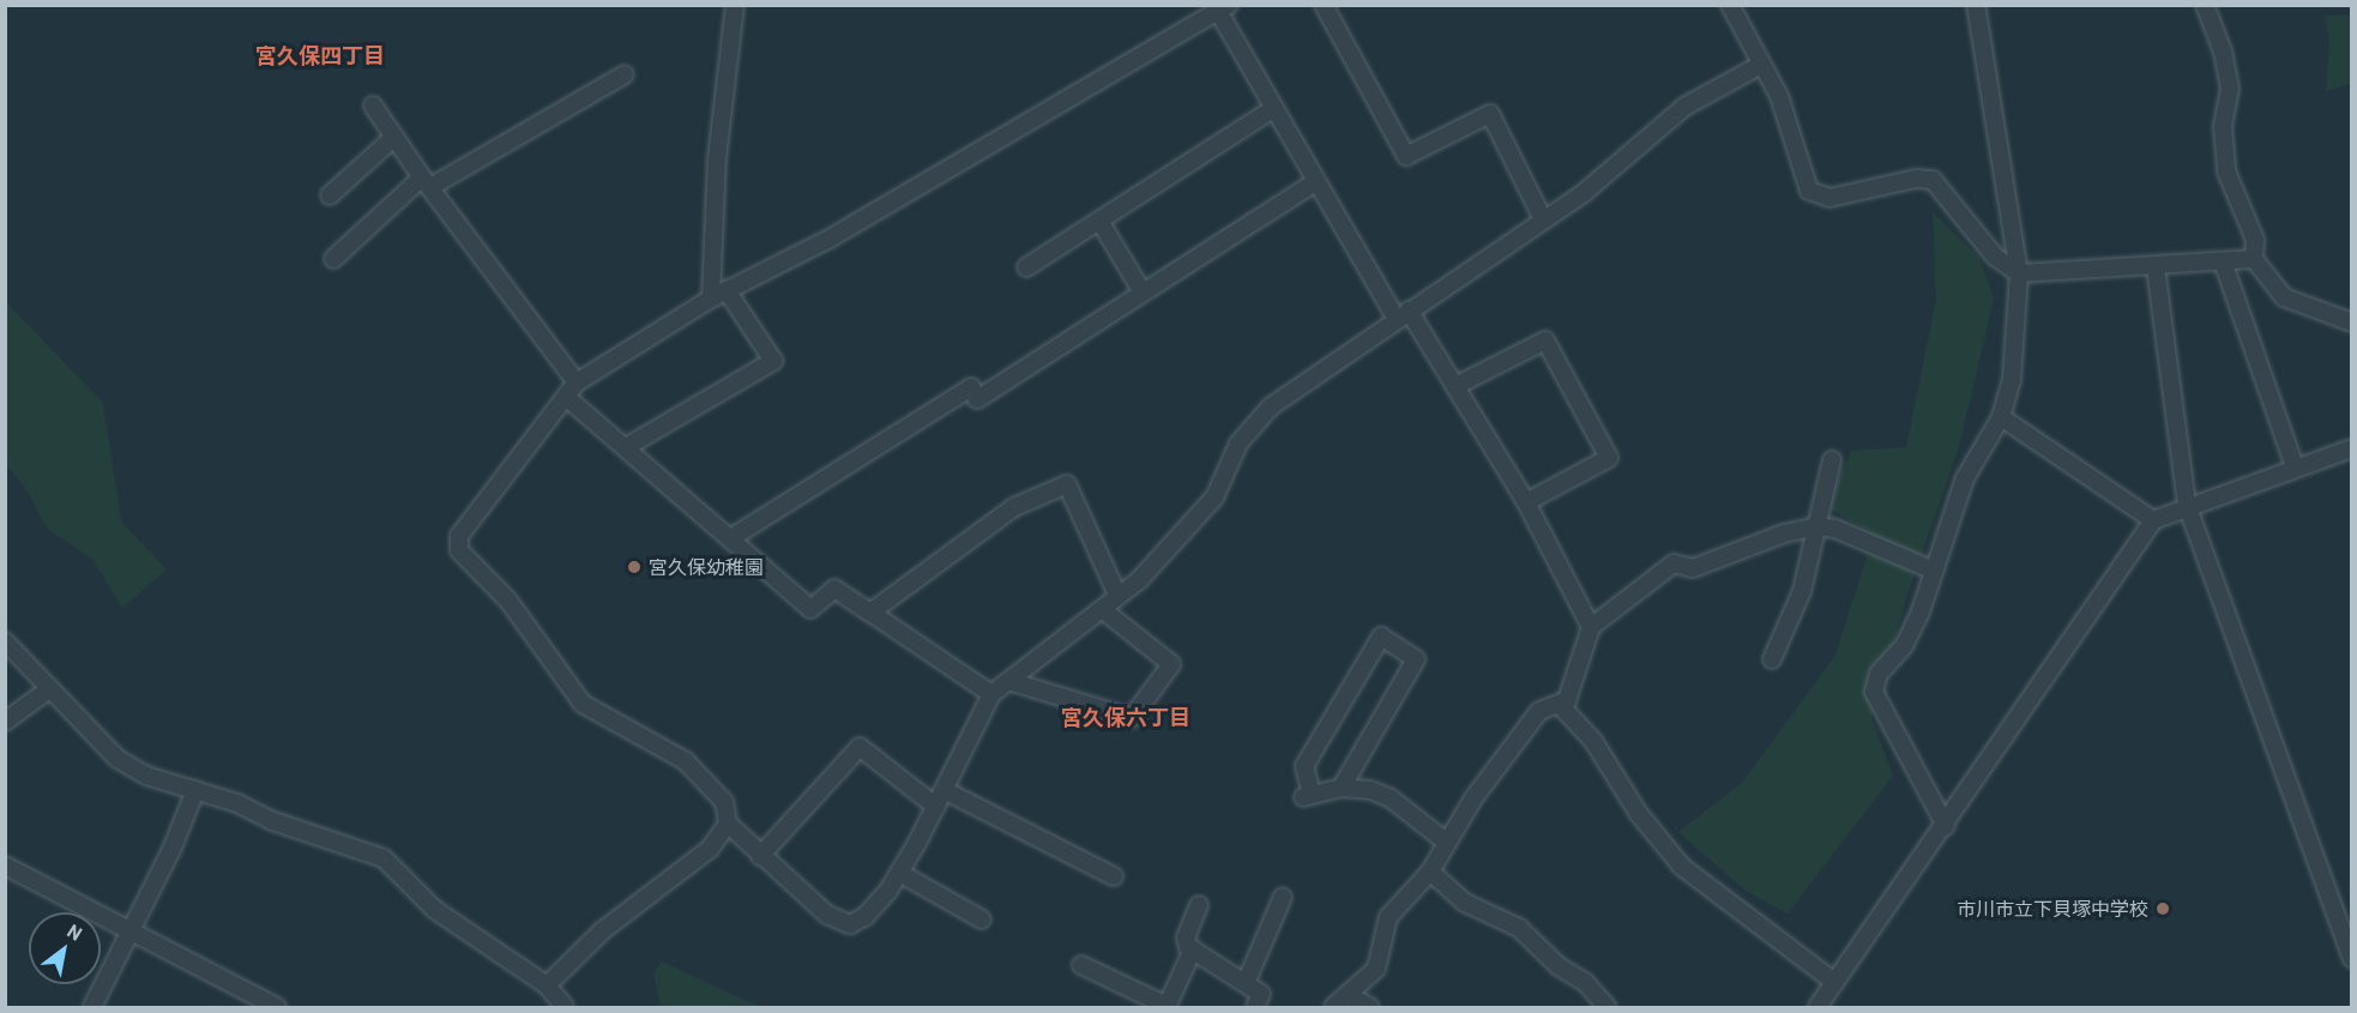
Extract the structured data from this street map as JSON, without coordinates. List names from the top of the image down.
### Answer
{
  "districts": ["宮久保四丁目", "宮久保六丁目"],
  "places": ["宮久保幼稚園", "市川市立下貝塚中学校"],
  "north": "top right"
}
